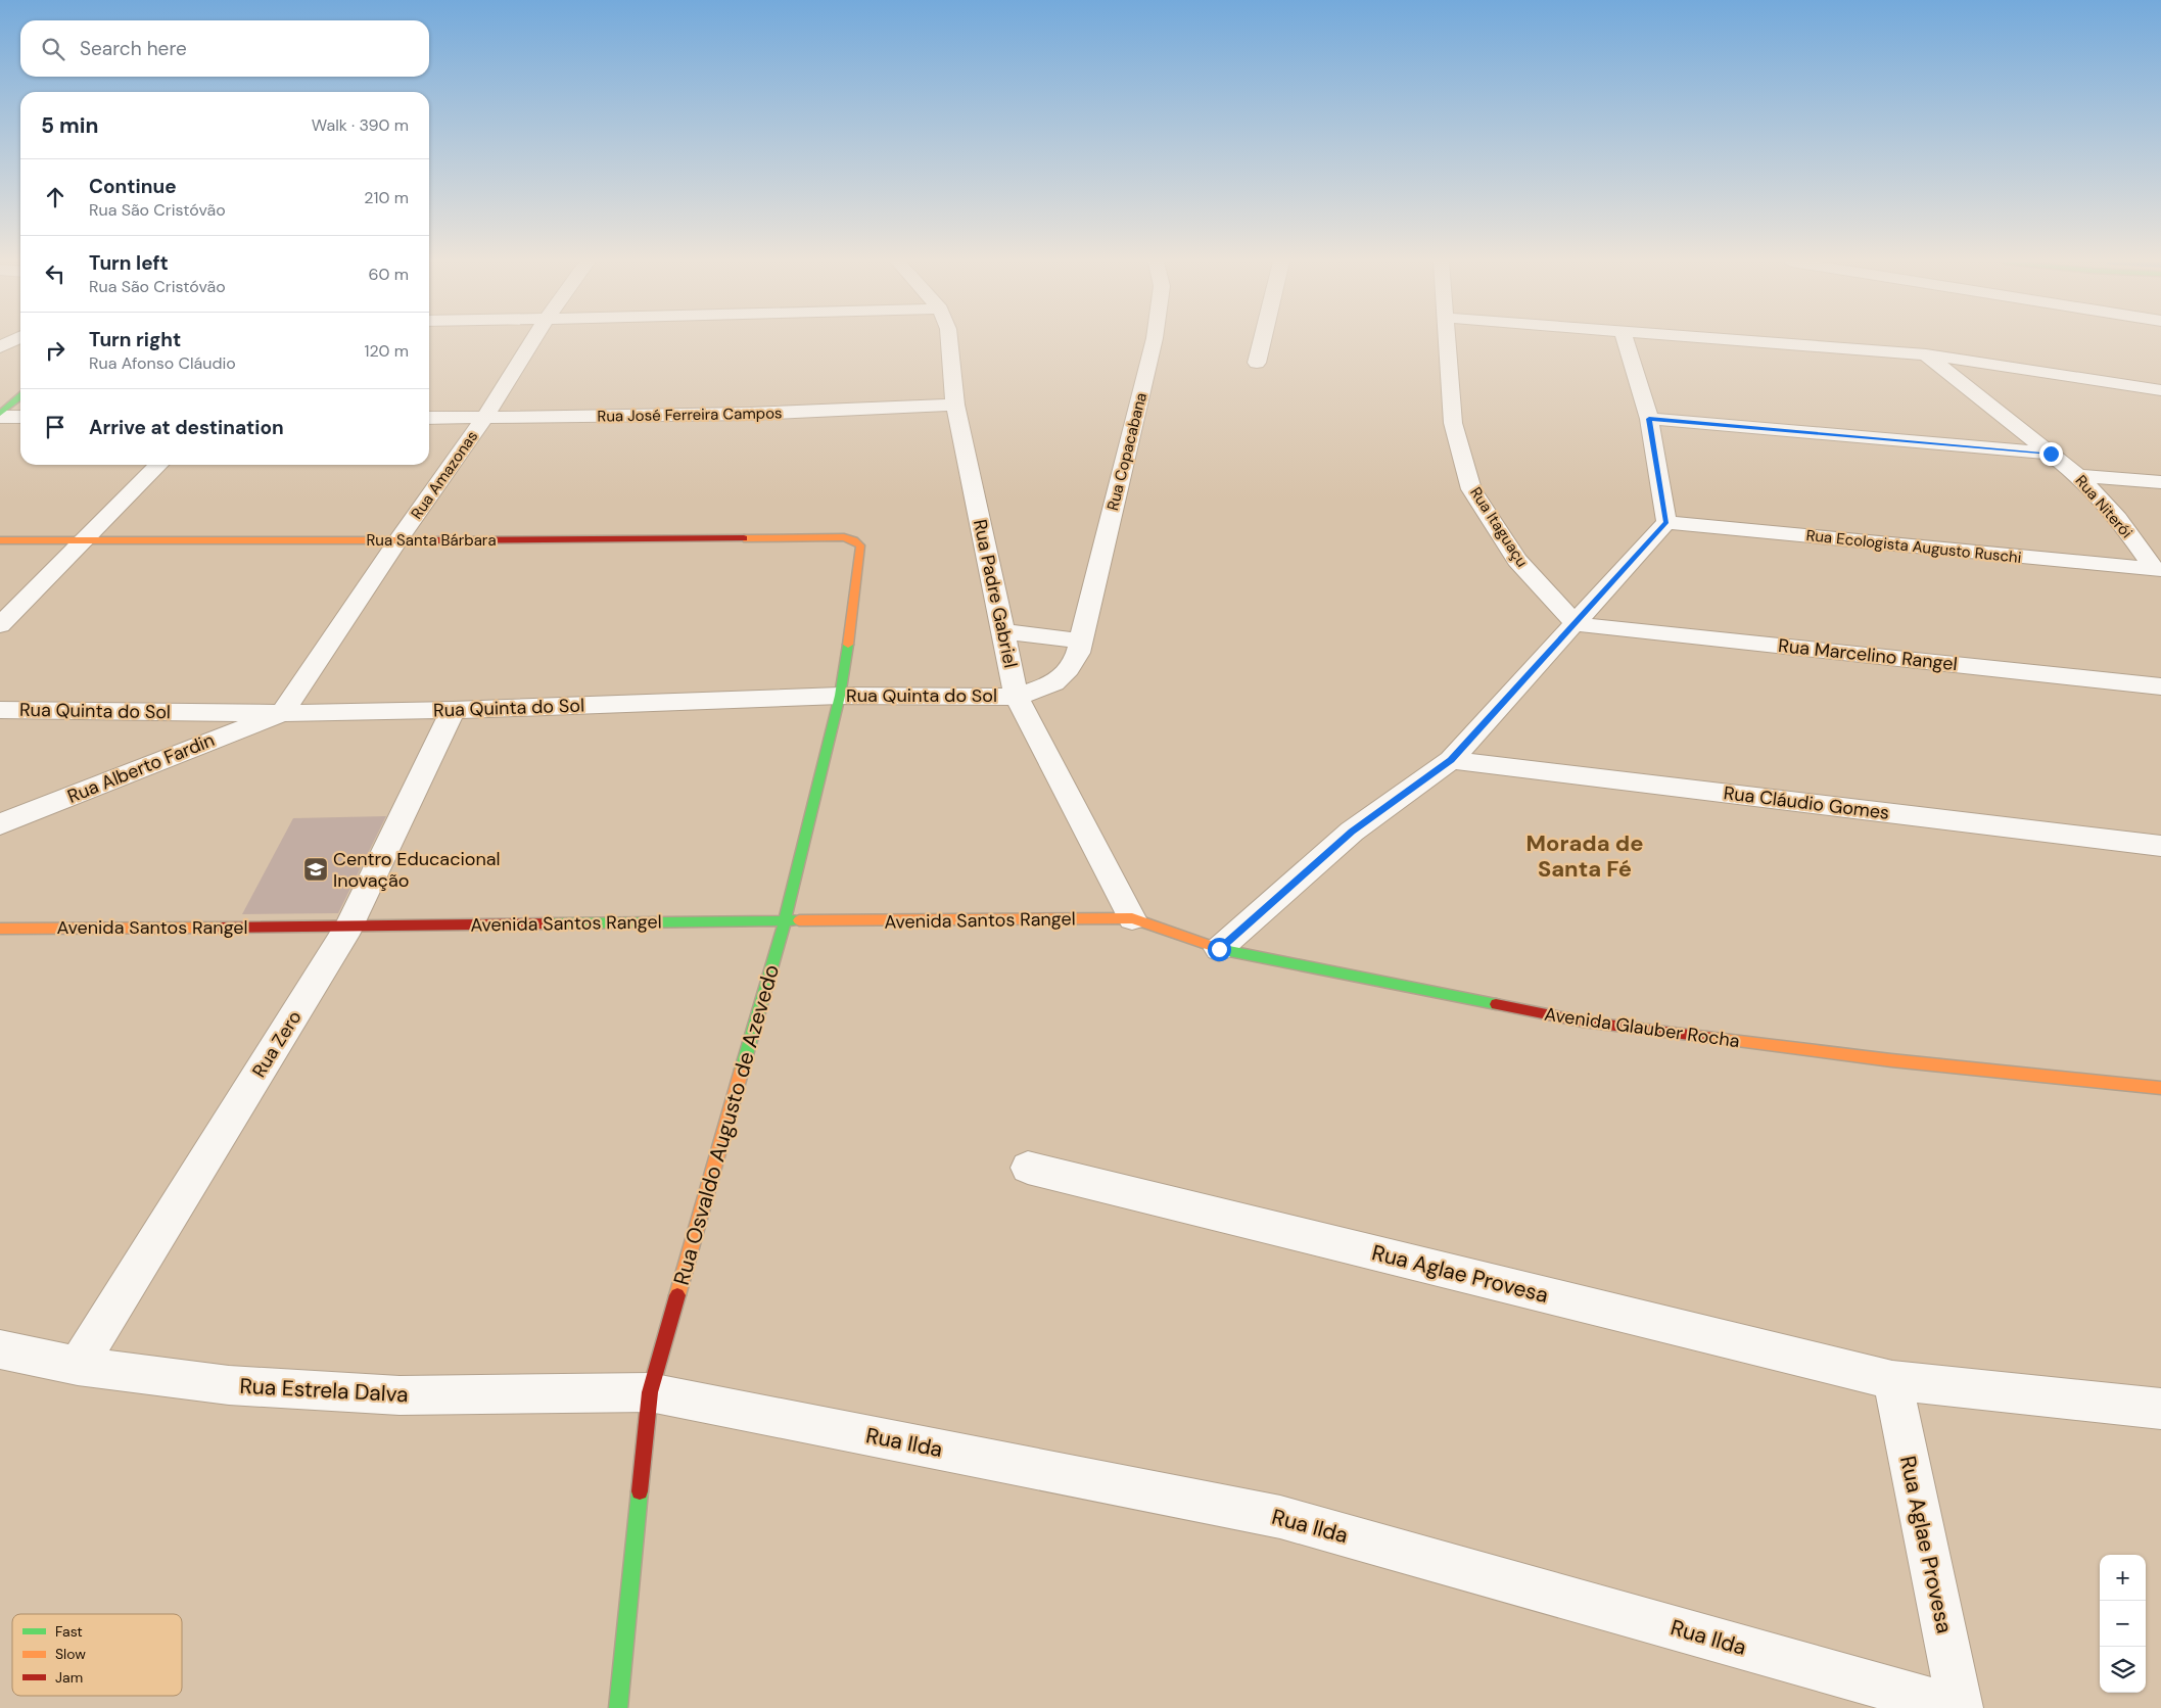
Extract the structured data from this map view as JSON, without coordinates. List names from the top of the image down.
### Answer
{
  "streets": {
    "street": [
      "Rua José Ferreira Campos",
      "Rua Copacabana",
      "Rua Amazonas",
      "Rua Niterói",
      "Rua Itaguaçu",
      "Rua Santa Bárbara",
      "Rua Ecologista Augusto Ruschi",
      "Rua Padre Gabriel",
      "Rua Marcelino Rangel",
      "Rua Quinta do Sol",
      "Rua Alberto Fardin",
      "Rua Cláudio Gomes",
      "Avenida Santos Rangel",
      "Avenida Glauber Rocha",
      "Rua Zero",
      "Rua Osvaldo Augusto de Azevedo",
      "Rua Aglae Provesa",
      "Rua Estrela Dalva",
      "Rua Ilda"
    ]
  },
  "crossings": [
    ["Rua José Ferreira Campos", "Rua Amazonas"],
    ["Rua José Ferreira Campos", "Rua Padre Gabriel"],
    ["Rua Copacabana", "Rua Padre Gabriel"],
    ["Rua Copacabana", "Rua Quinta do Sol"],
    ["Rua Amazonas", "Rua Santa Bárbara"],
    ["Rua Amazonas", "Rua Quinta do Sol"],
    ["Rua Amazonas", "Rua Alberto Fardin"],
    ["Rua Niterói", "Rua Ecologista Augusto Ruschi"],
    ["Rua Itaguaçu", "Rua Marcelino Rangel"],
    ["Rua Santa Bárbara", "Rua Osvaldo Augusto de Azevedo"],
    ["Rua Padre Gabriel", "Rua Quinta do Sol"],
    ["Rua Padre Gabriel", "Avenida Santos Rangel"],
    ["Rua Padre Gabriel", "Avenida Glauber Rocha"],
    ["Rua Quinta do Sol", "Rua Alberto Fardin"],
    ["Rua Quinta do Sol", "Rua Zero"],
    ["Rua Quinta do Sol", "Rua Osvaldo Augusto de Azevedo"],
    ["Avenida Santos Rangel", "Avenida Glauber Rocha"],
    ["Avenida Santos Rangel", "Rua Zero"],
    ["Avenida Santos Rangel", "Rua Osvaldo Augusto de Azevedo"],
    ["Rua Zero", "Rua Estrela Dalva"],
    ["Rua Osvaldo Augusto de Azevedo", "Rua Estrela Dalva"],
    ["Rua Osvaldo Augusto de Azevedo", "Rua Ilda"],
    ["Rua Aglae Provesa", "Rua Ilda"],
    ["Rua Estrela Dalva", "Rua Ilda"]
  ],
  "districts": ["Morada de Santa Fé"],
  "places": {
    "school or university": ["Centro Educacional Inovação"]
  },
  "legend": ["Fast", "Slow", "Jam"],
  "page": {
    "search": "Search here",
    "heading": ["5 min", "Walk · 390 m"],
    "list": [
      ["Continue", "Rua São Cristóvão", "210 m"],
      ["Turn left", "Rua São Cristóvão", "60 m"],
      ["Turn right", "Rua Afonso Cláudio", "120 m"],
      "Arrive at destination"
    ],
    "map_buttons": ["+", "−"]
  }
}
